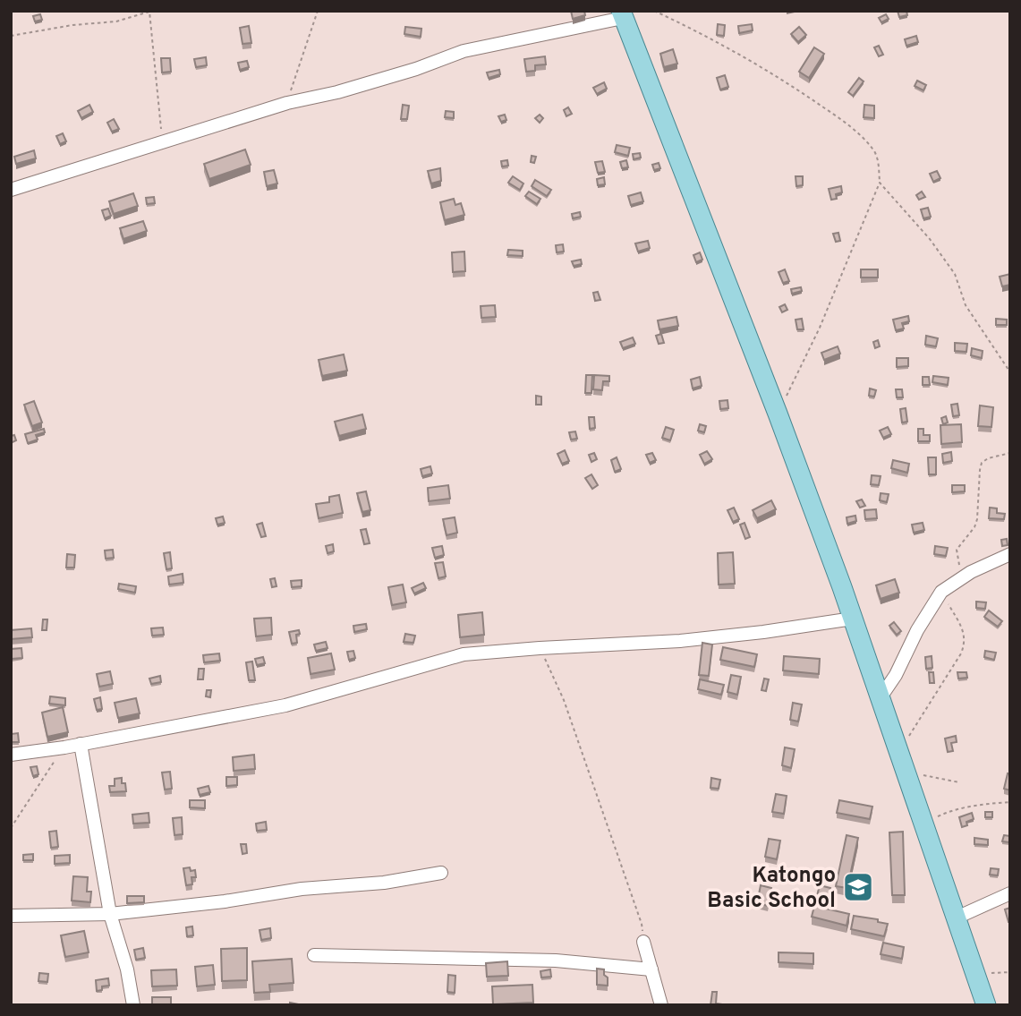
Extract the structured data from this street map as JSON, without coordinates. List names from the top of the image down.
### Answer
{
  "places": {
    "school or university": ["Katongo Basic School"]
  }
}
